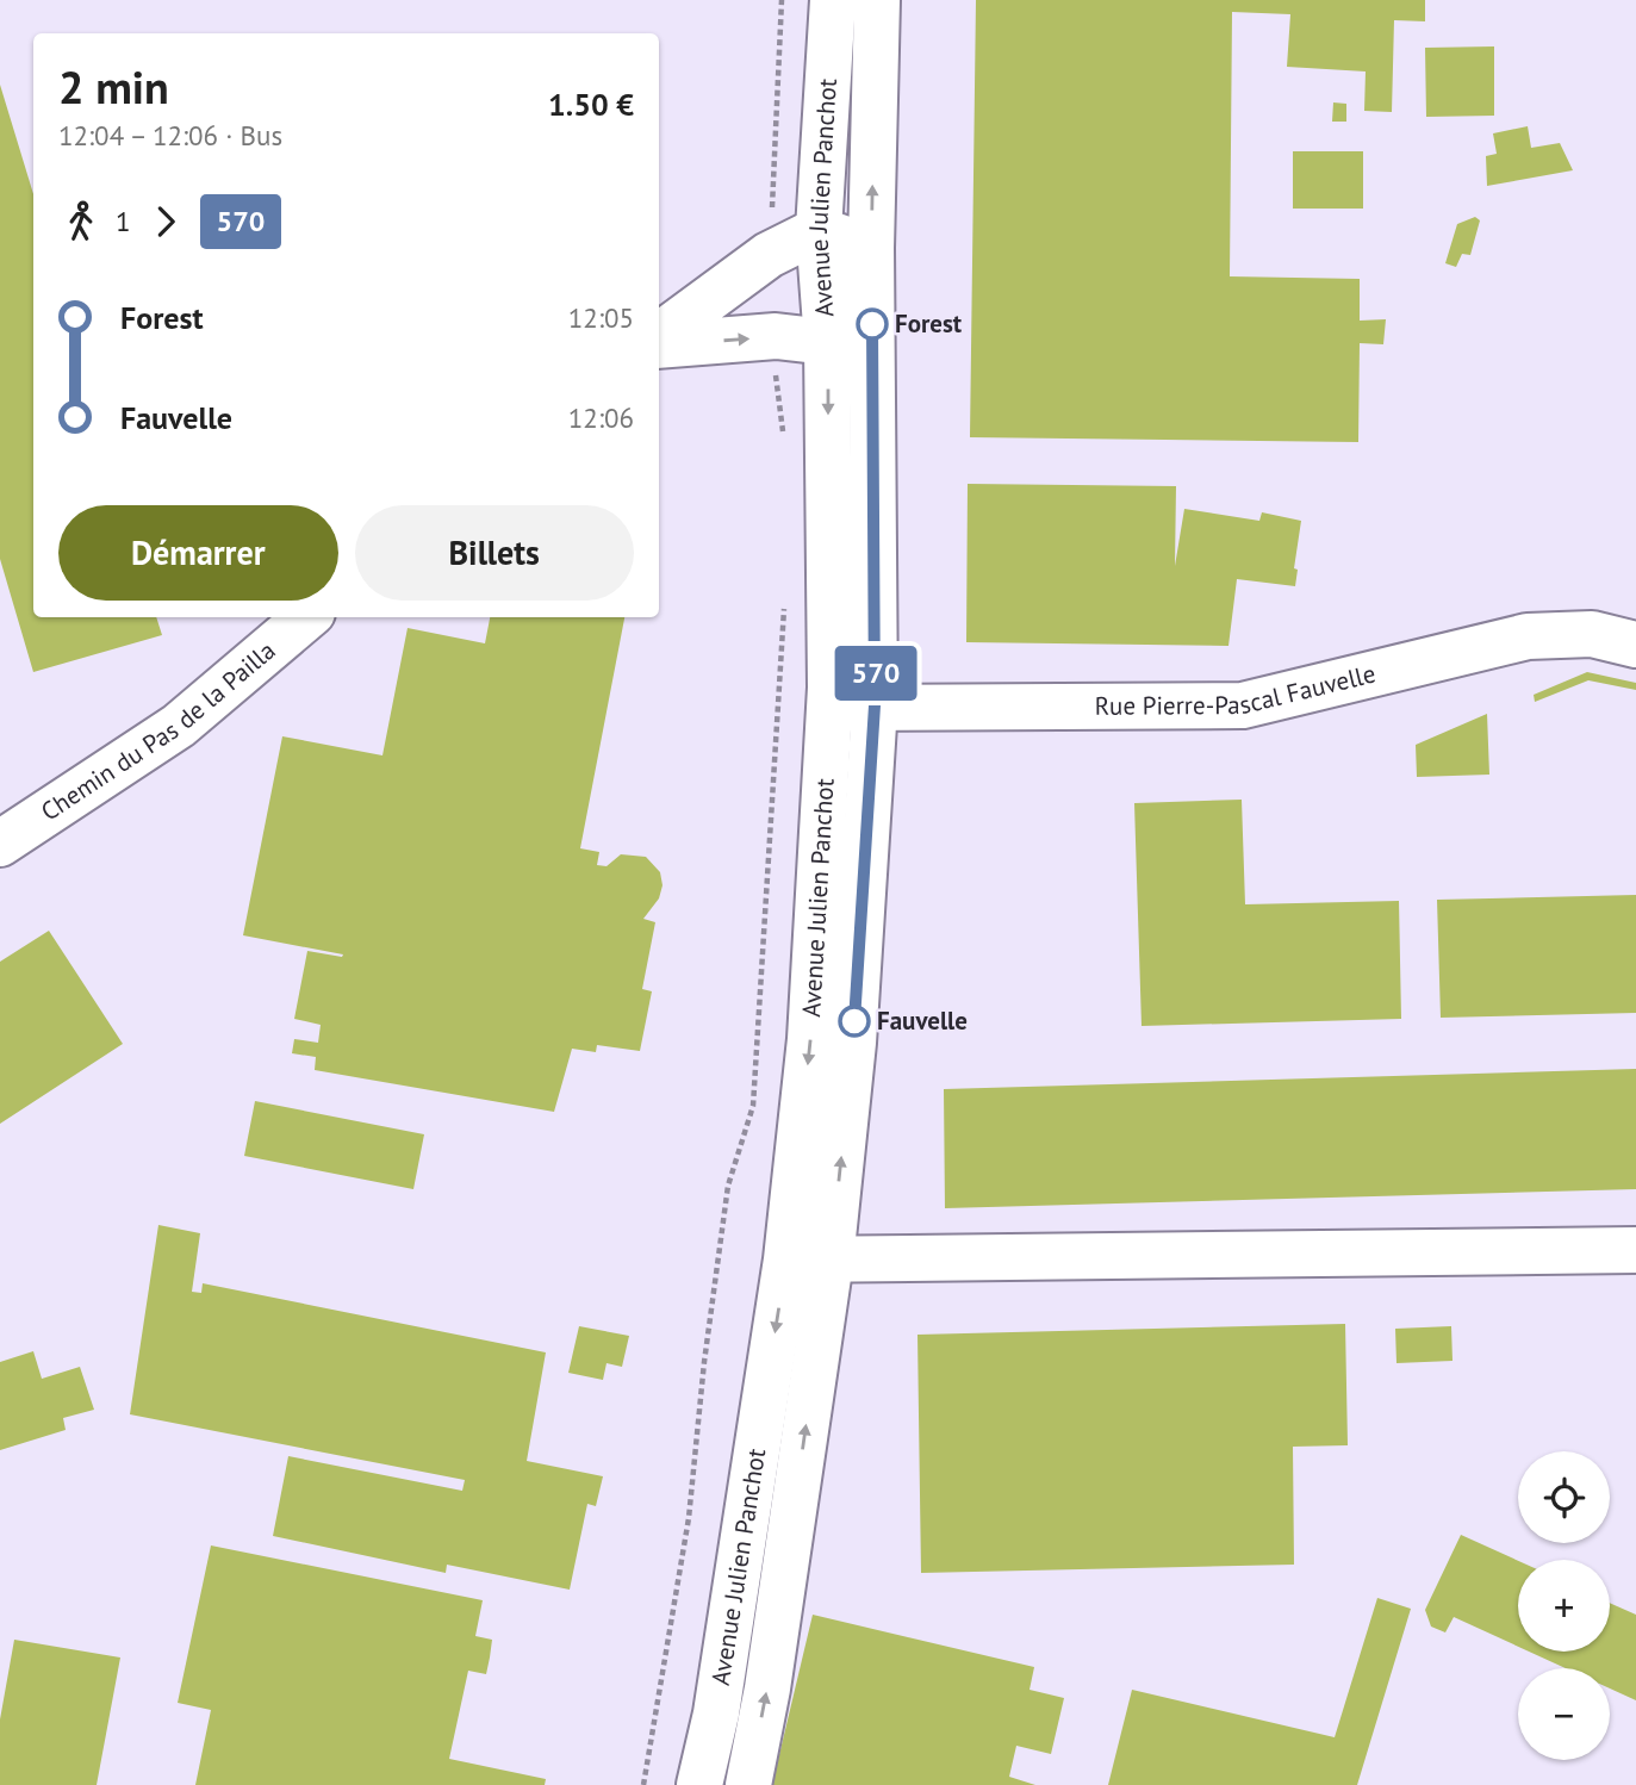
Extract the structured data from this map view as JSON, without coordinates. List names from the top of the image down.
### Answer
{
  "streets": {
    "main road": ["Avenue Julien Panchot", "Rue Pierre-Pascal Fauvelle", "Chemin du Pas de la Pailla"]
  },
  "crossings": [
    ["Avenue Julien Panchot", "Rue Pierre-Pascal Fauvelle"]
  ],
  "places": ["Forest", "Fauvelle"],
  "lines": ["bus line 570"],
  "page": {
    "on_map": "570",
    "heading": ["2 min", "12:04 – 12:06 · Bus", "1.50 €"],
    "legs": ["1", "570"],
    "list": [
      {
        "name": "Forest",
        "value": "12:05"
      },
      {
        "name": "Fauvelle",
        "value": "12:06"
      }
    ],
    "buttons": ["Démarrer", "Billets"],
    "map_buttons": ["+", "−"]
  }
}
